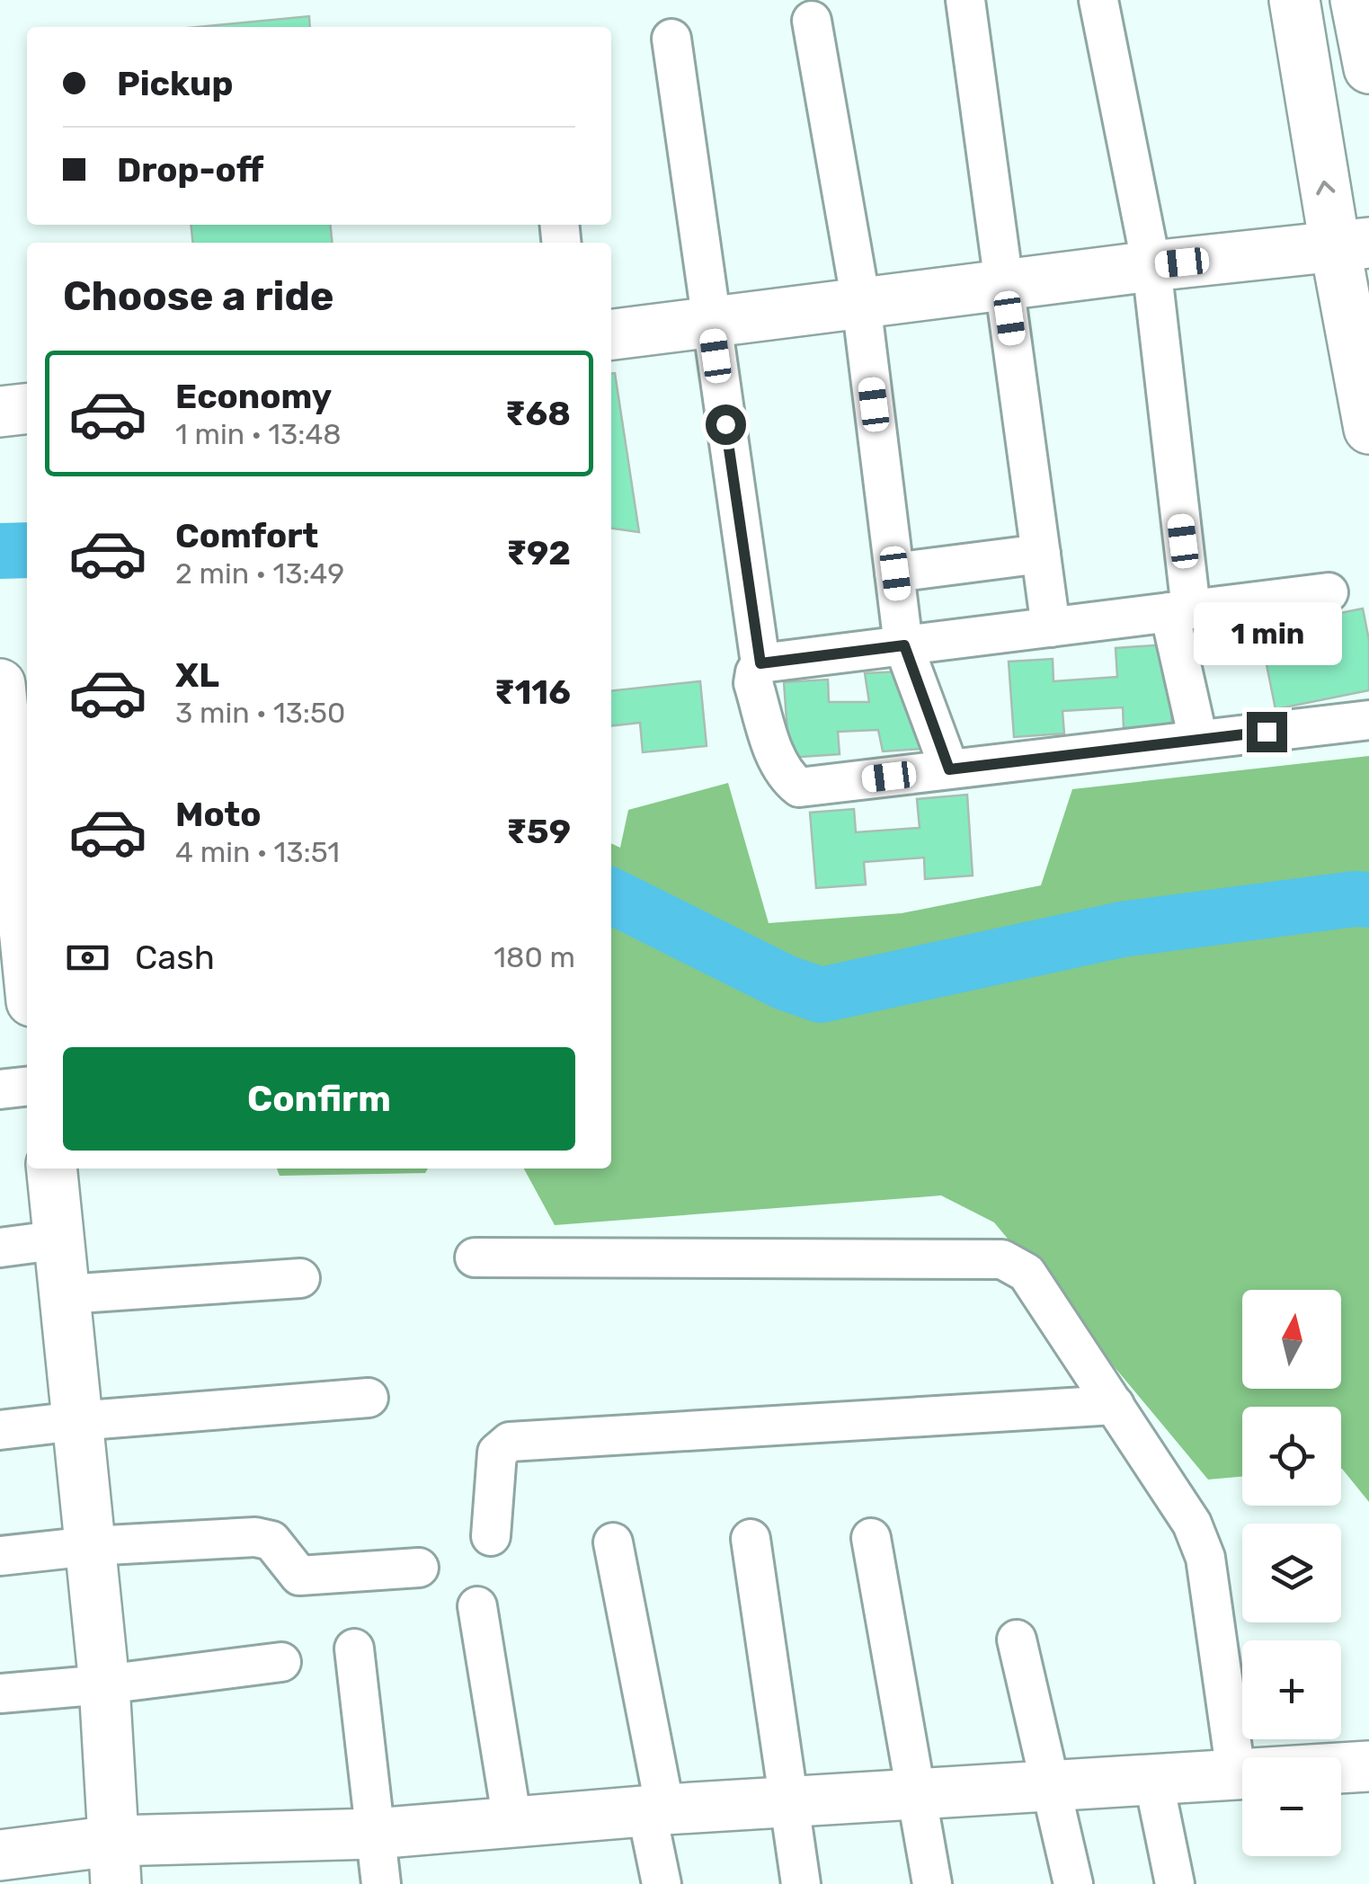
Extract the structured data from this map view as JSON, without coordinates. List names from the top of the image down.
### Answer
{
  "north": "top",
  "page": {
    "banner": ["Pickup", "Drop-off"],
    "heading": "Choose a ride",
    "list": [
      {
        "name": "Economy",
        "note": "1 min · 13:48",
        "value": "₹68"
      },
      {
        "name": "Comfort",
        "note": "2 min · 13:49",
        "value": "₹92"
      },
      {
        "name": "XL",
        "note": "3 min · 13:50",
        "value": "₹116"
      },
      {
        "name": "Moto",
        "note": "4 min · 13:51",
        "value": "₹59"
      }
    ],
    "bubble": "1 min",
    "pay": ["Cash", "180 m"],
    "buttons": "Confirm",
    "map_buttons": ["+", "−"]
  }
}
